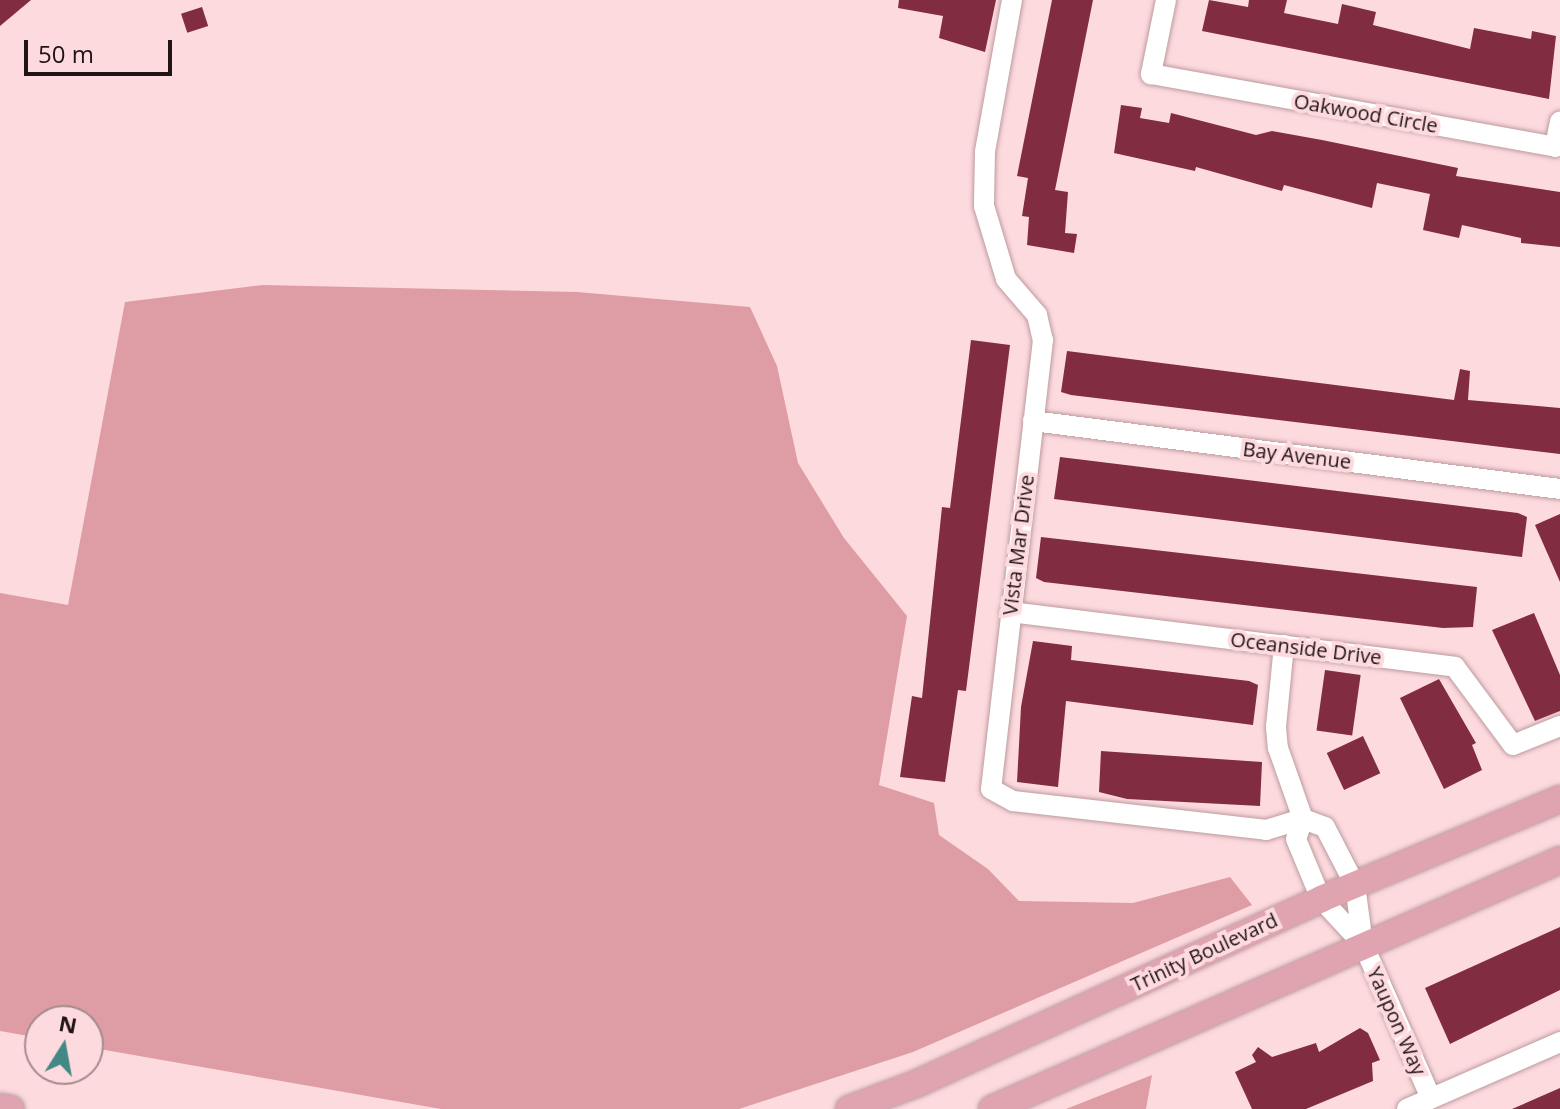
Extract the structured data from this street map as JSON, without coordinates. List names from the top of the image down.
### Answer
{
  "streets": {
    "main road": ["Trinity Boulevard"],
    "street": [
      "Oakwood Circle",
      "Bay Avenue",
      "Vista Mar Drive",
      "Oceanside Drive",
      "Yaupon Way"
    ]
  },
  "crossings": [
    ["Bay Avenue", "Vista Mar Drive"],
    ["Vista Mar Drive", "Oceanside Drive"]
  ],
  "scale_bar": "50 m",
  "north": "top"
}
